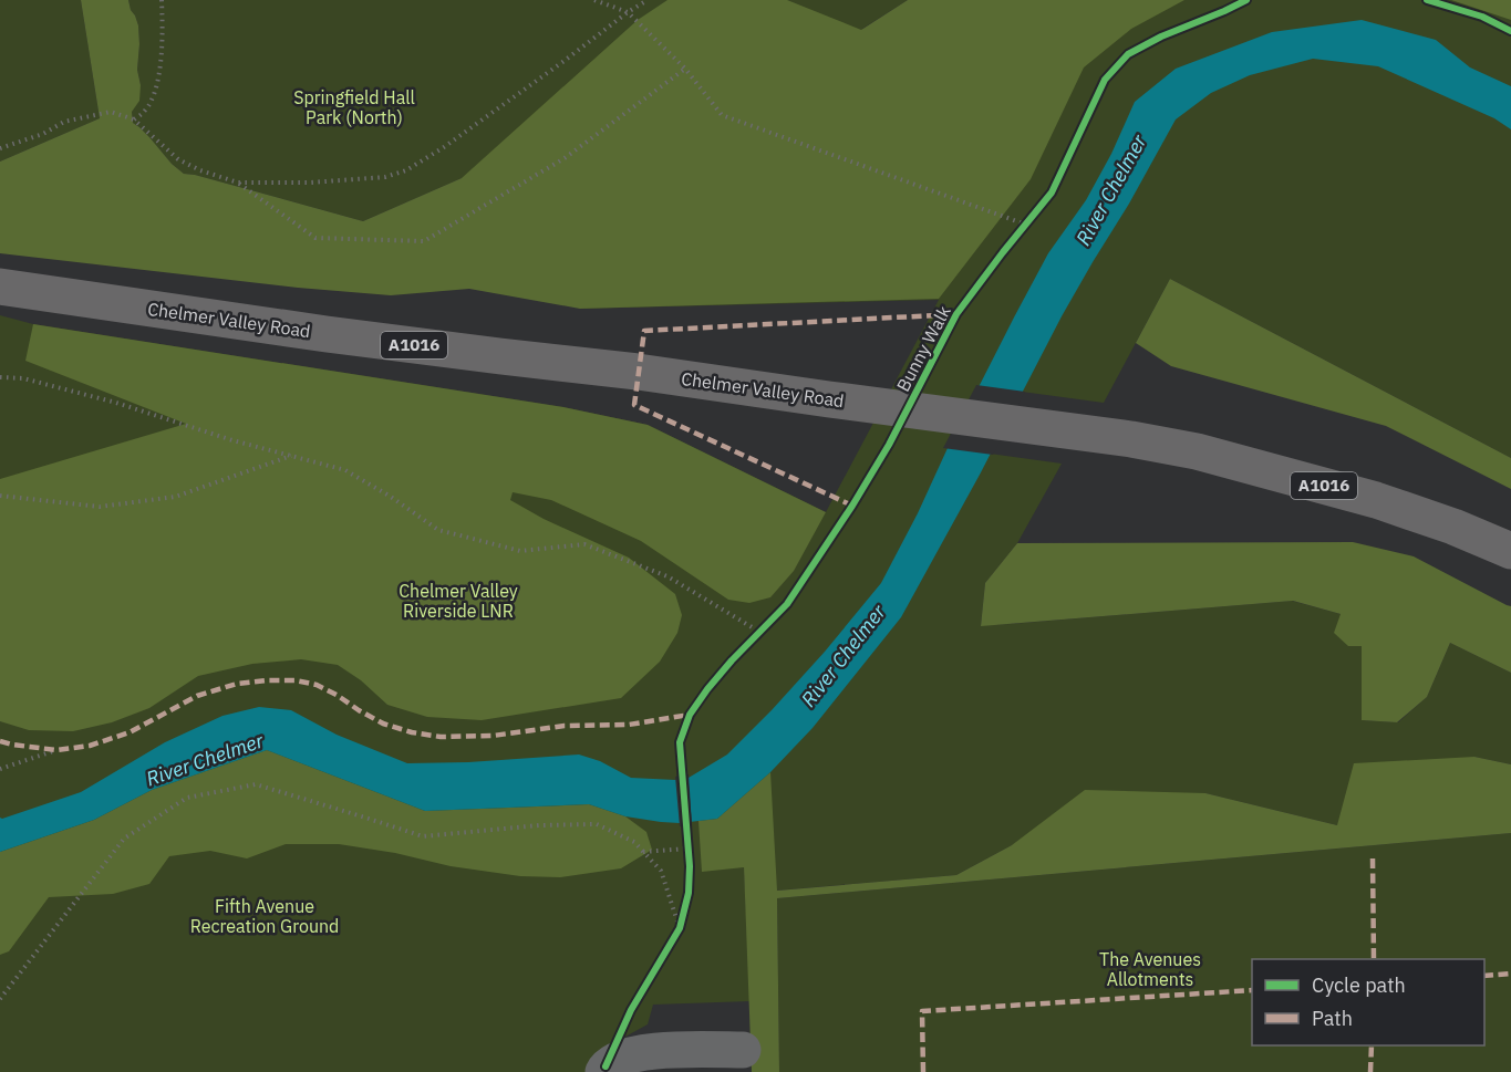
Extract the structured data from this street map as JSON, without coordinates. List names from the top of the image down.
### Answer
{
  "streets": {
    "main road": ["Chelmer Valley Road", "A1016"],
    "cycle path": ["Bunny Walk"]
  },
  "water": ["River Chelmer"],
  "parks": [
    "Springfield Hall Park (North)",
    "Chelmer Valley Riverside LNR",
    "Fifth Avenue Recreation Ground",
    "The Avenues Allotments"
  ],
  "legend": ["Cycle path", "Path"]
}
